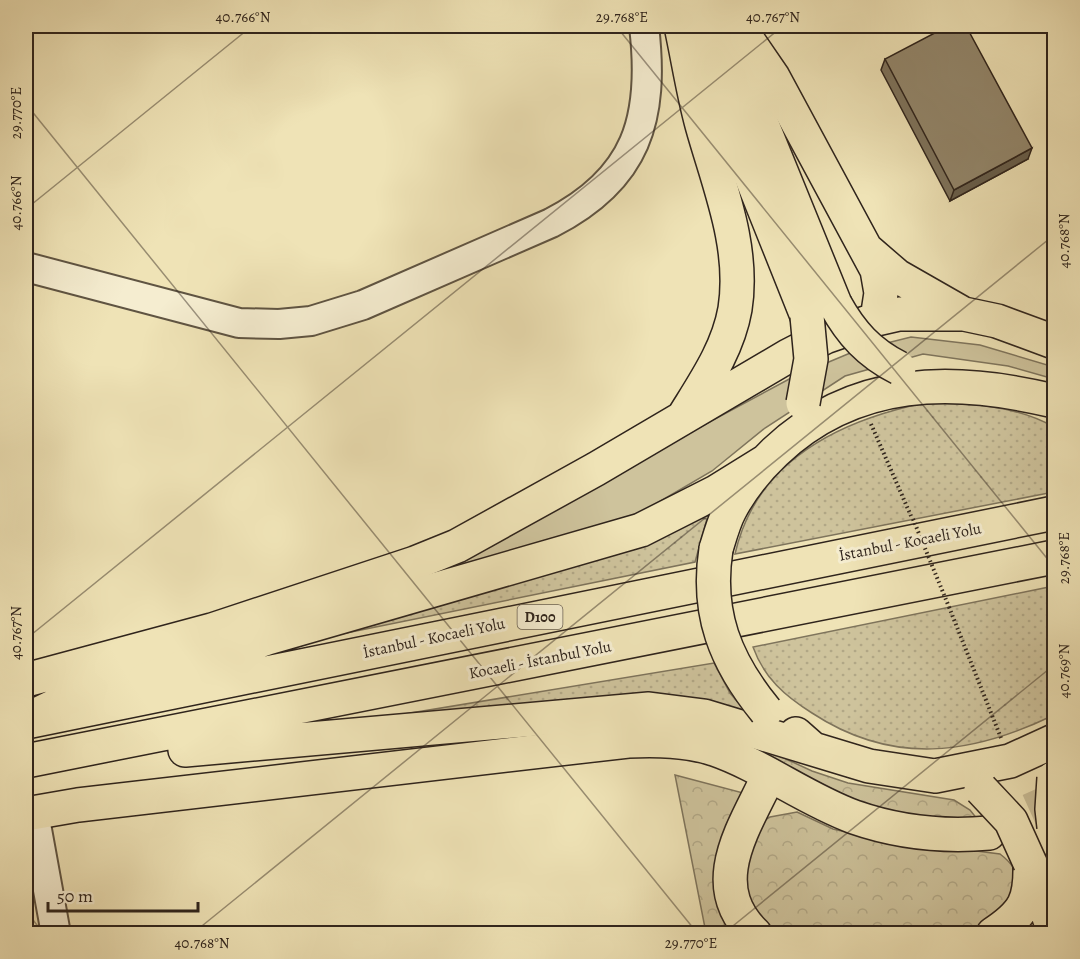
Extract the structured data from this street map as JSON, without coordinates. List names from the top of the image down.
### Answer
{
  "streets": {
    "main road": ["İstanbul - Kocaeli Yolu", "D100", "Kocaeli - İstanbul Yolu"]
  },
  "scale_bar": "50 m",
  "coordinates": [
    "40.766°N",
    "29.768°E",
    "40.767°N",
    "29.770°E",
    "40.768°N",
    "40.769°N"
  ]
}
